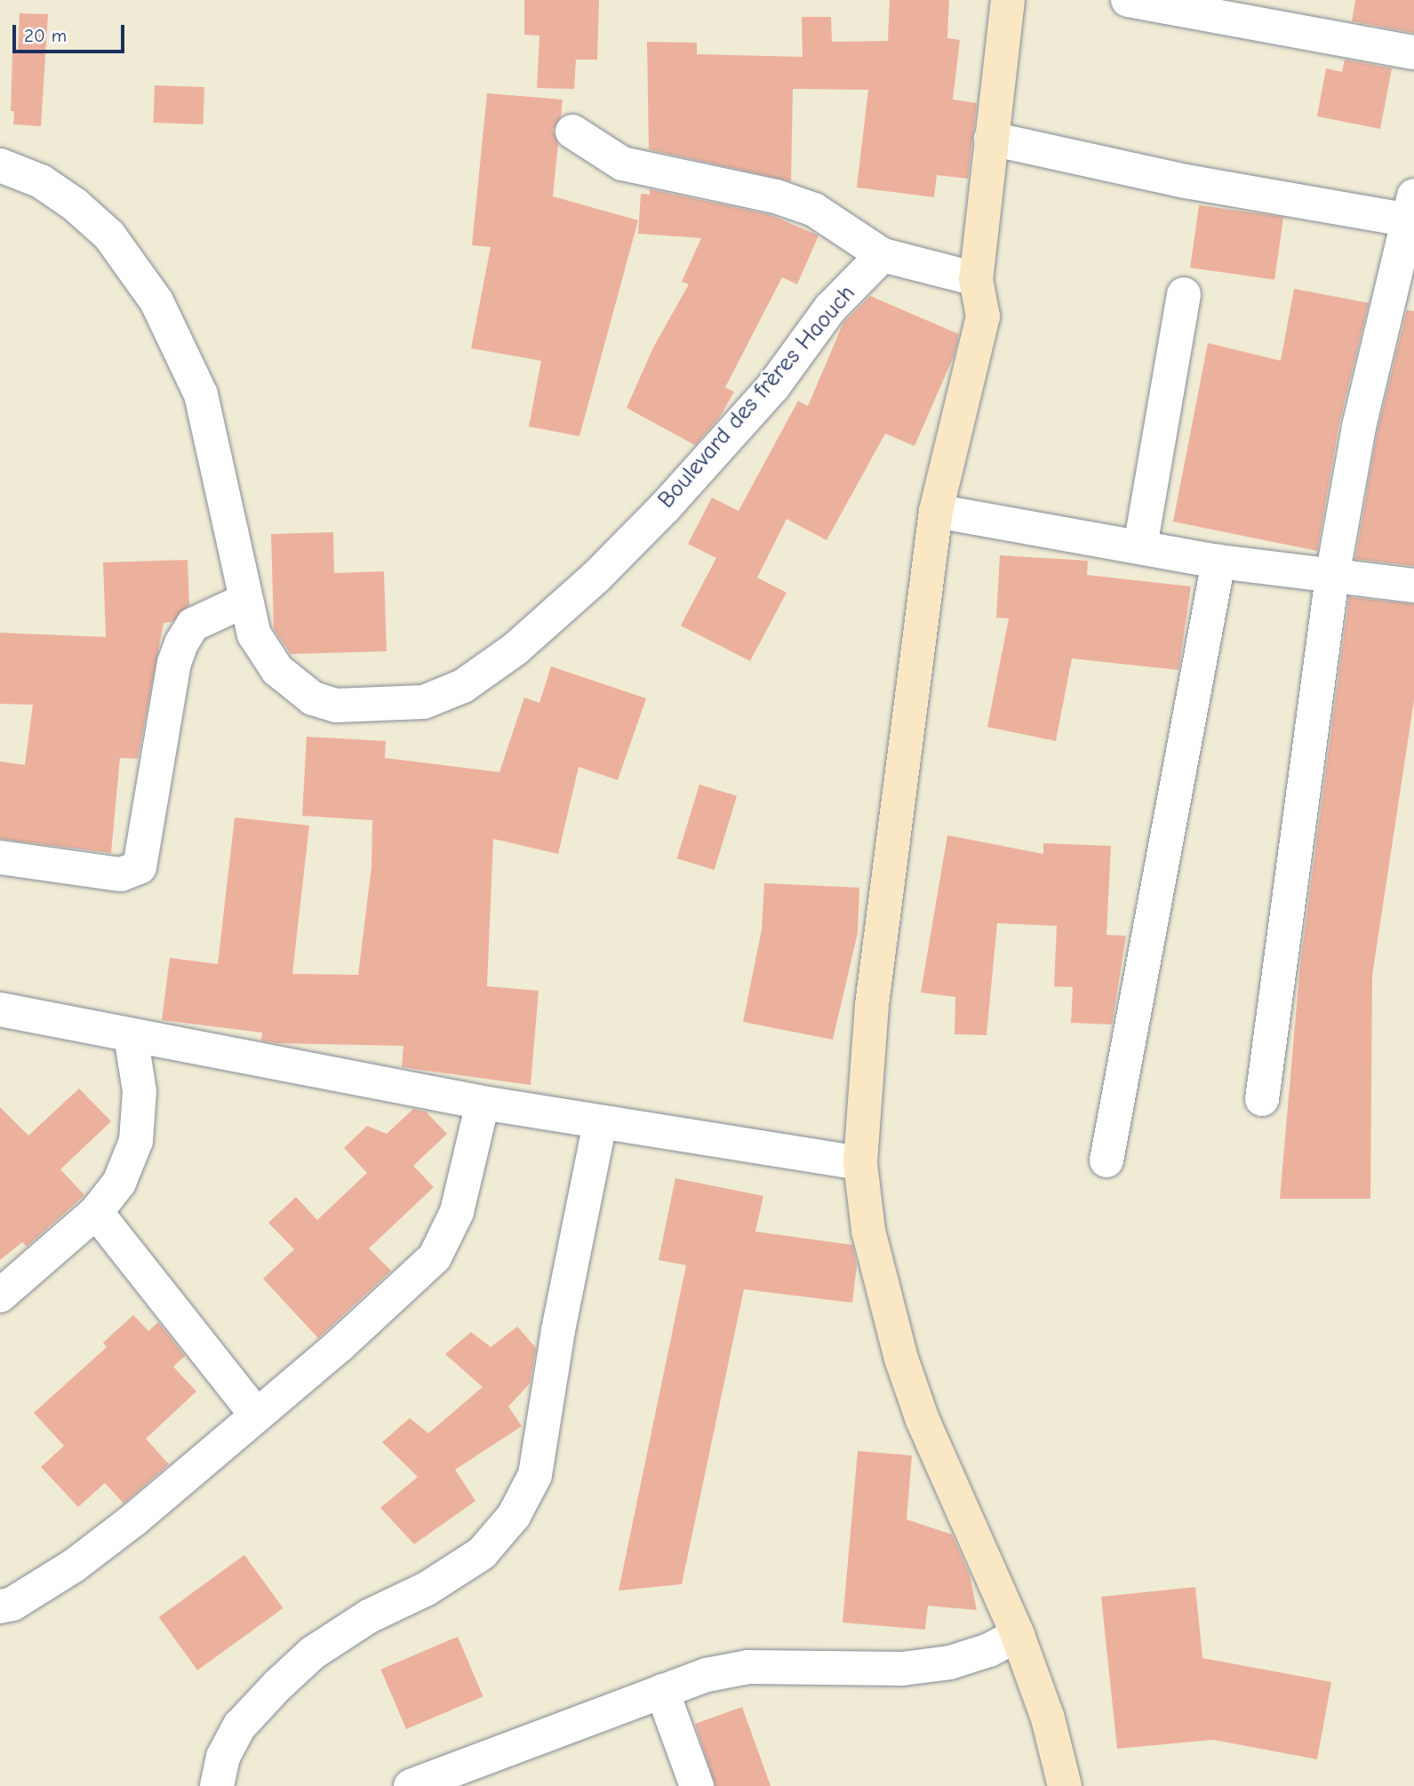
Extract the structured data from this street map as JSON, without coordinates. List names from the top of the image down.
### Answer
{
  "streets": {
    "street": ["Boulevard des frères Haouch"]
  },
  "scale_bar": "20 m"
}
